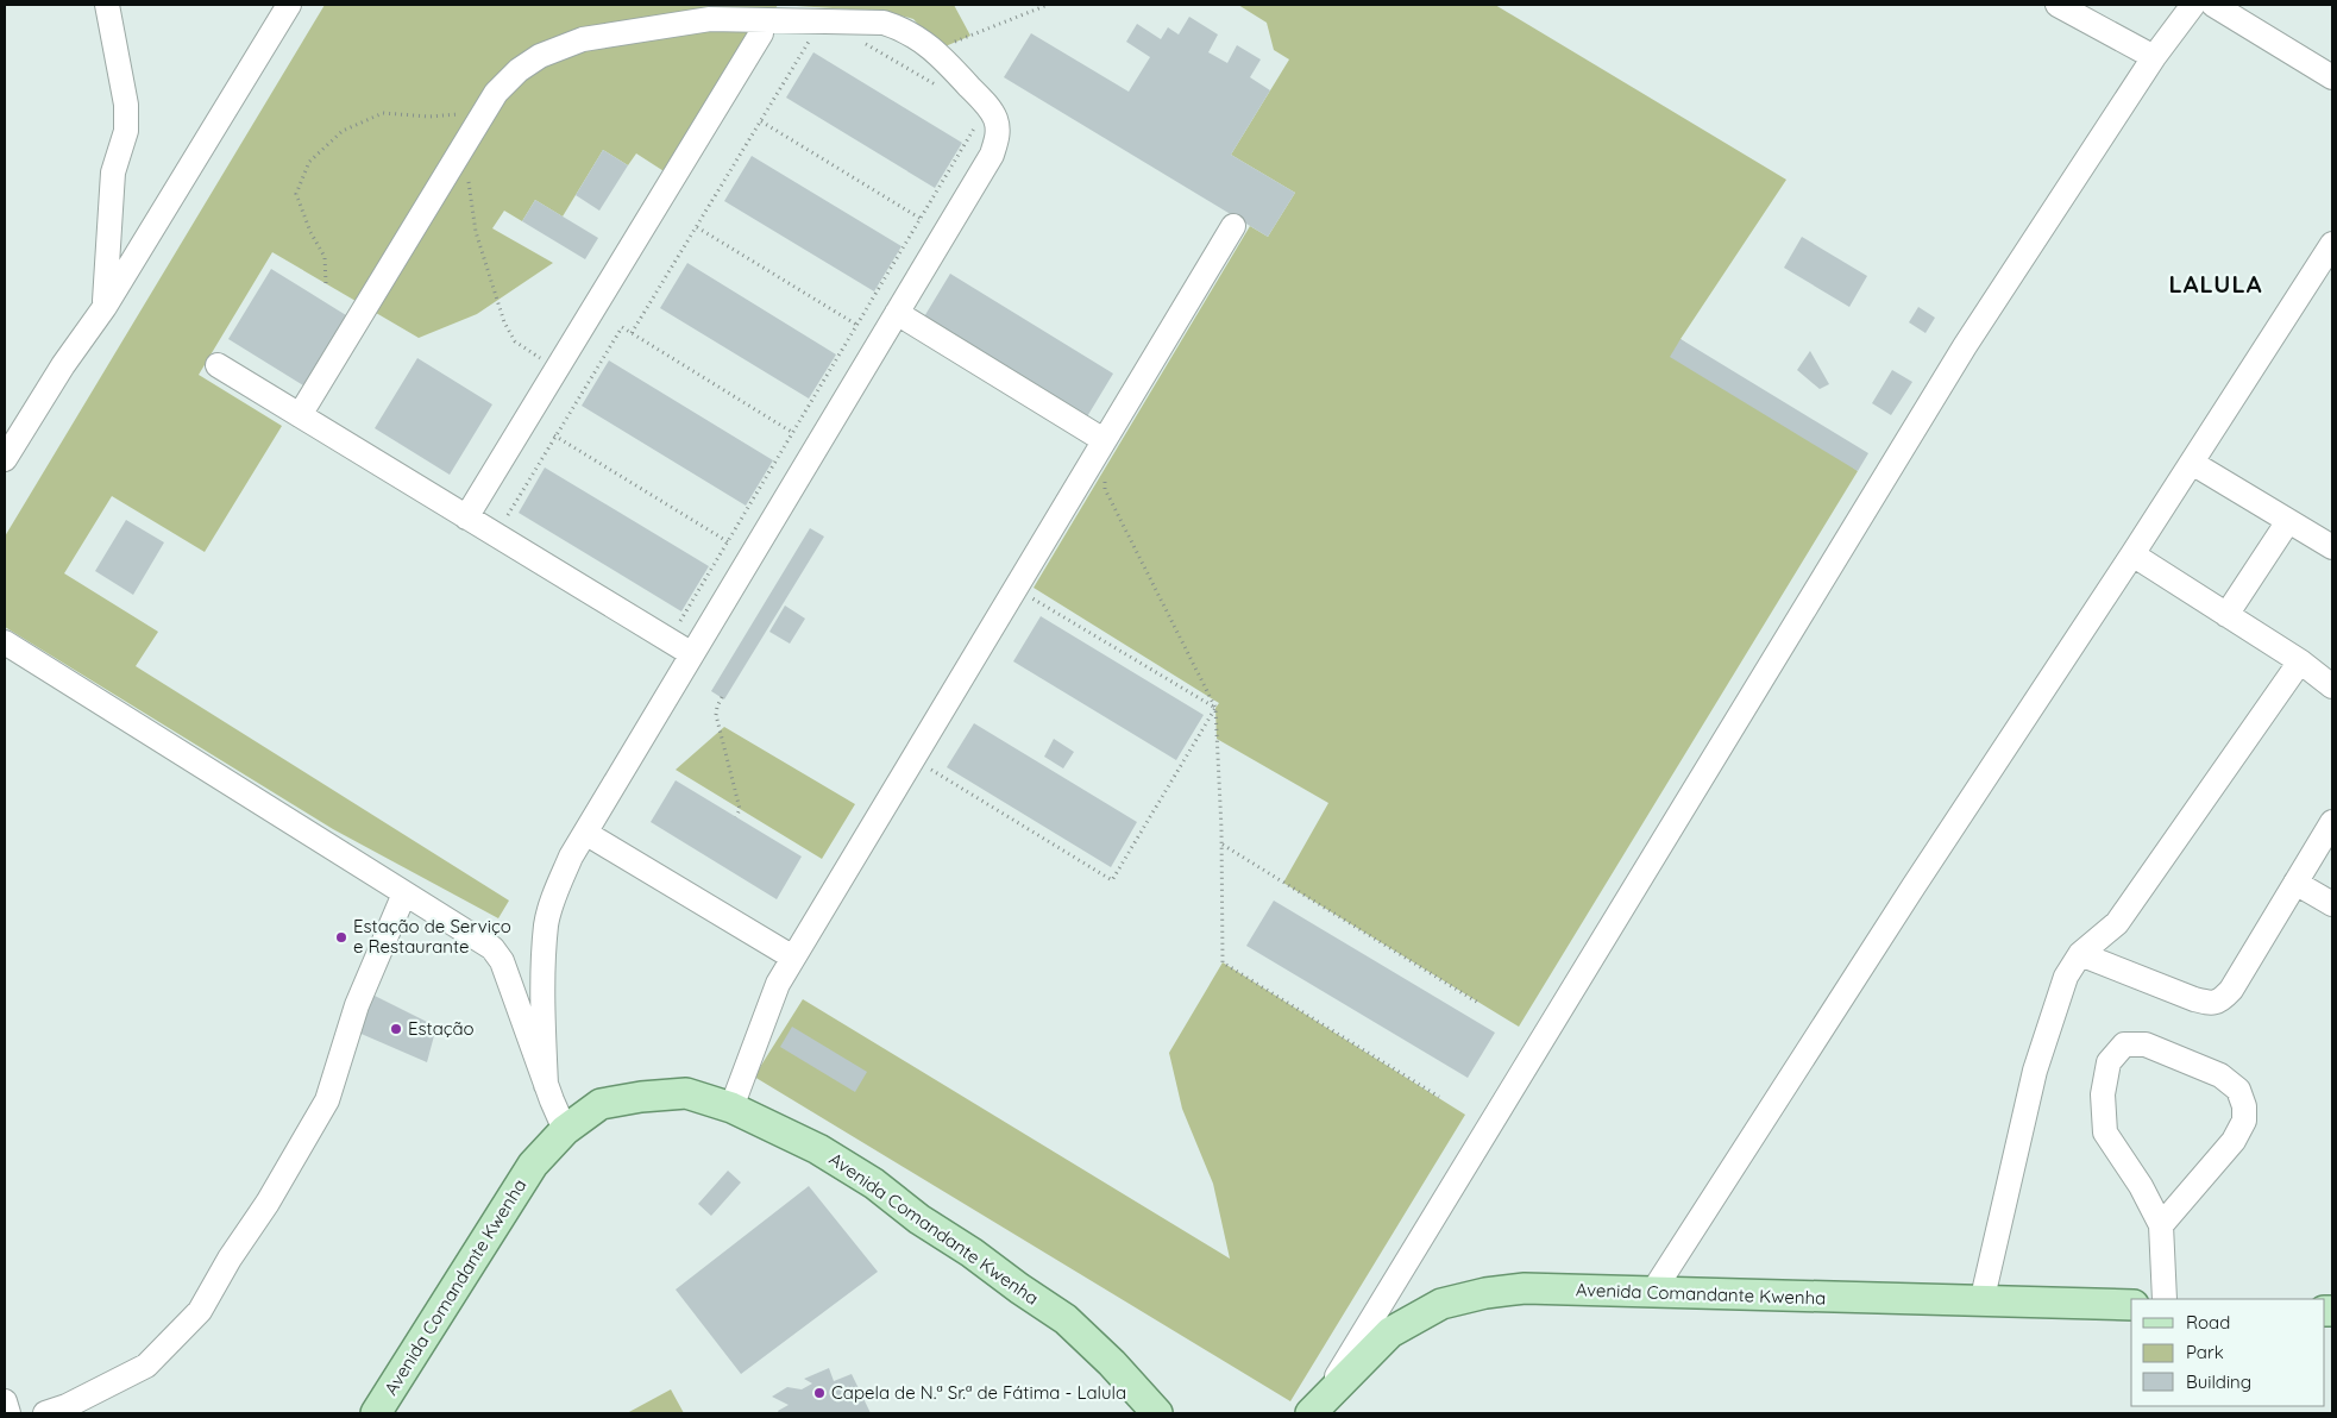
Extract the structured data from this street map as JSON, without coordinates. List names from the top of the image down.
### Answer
{
  "streets": {
    "main road": ["Avenida Comandante Kwenha"]
  },
  "districts": ["LALULA"],
  "places": ["Estação de Serviço e Restaurante", "Estação", "Capela de N.ª Sr.ª de Fátima - Lalula"],
  "legend": ["Road", "Park", "Building"]
}
